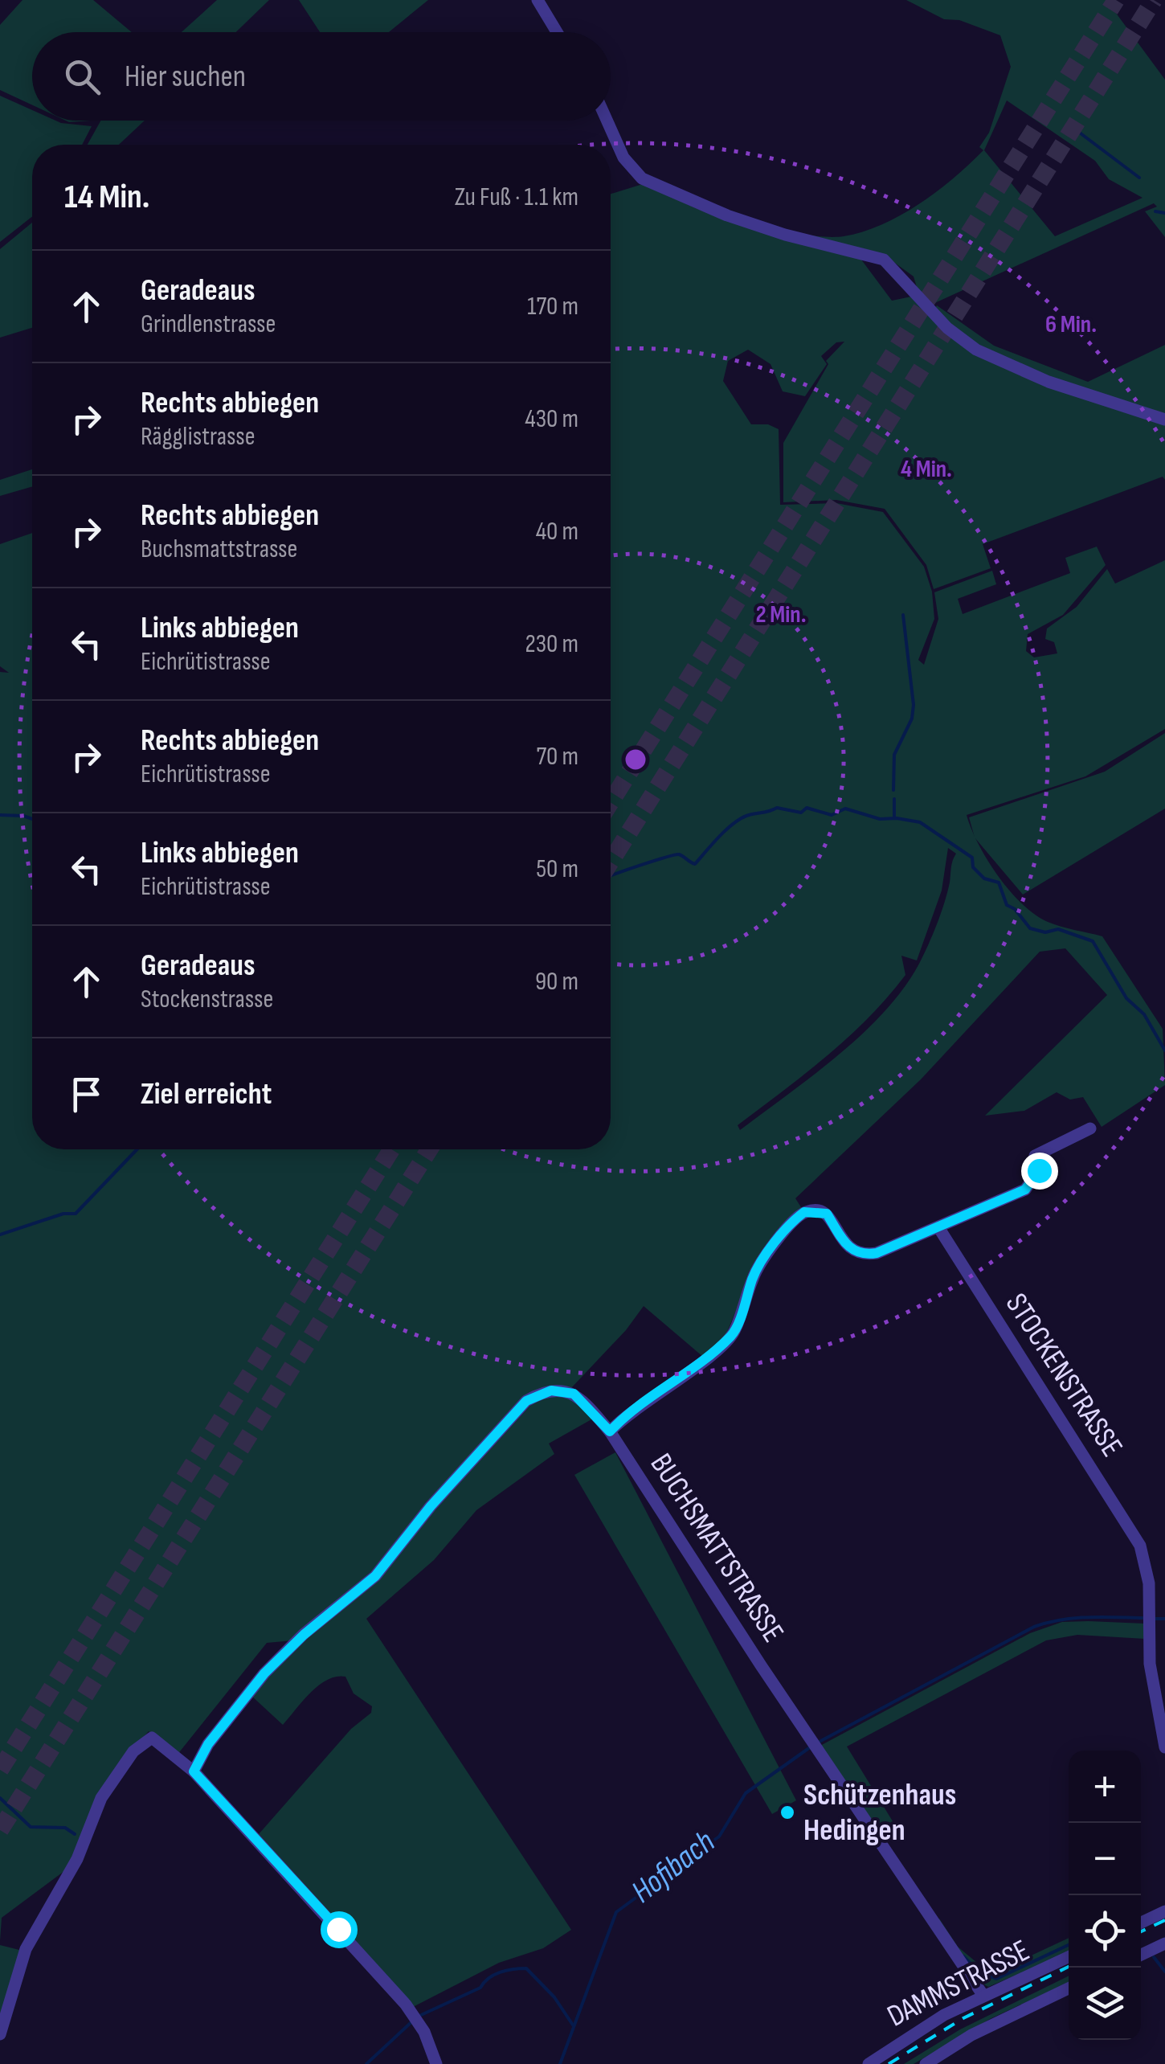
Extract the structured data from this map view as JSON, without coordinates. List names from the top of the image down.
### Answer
{
  "streets": {
    "street": ["STOCKENSTRASSE", "BUCHSMATTSTRASSE", "DAMMSTRASSE"]
  },
  "crossings": [
    ["BUCHSMATTSTRASSE", "DAMMSTRASSE"]
  ],
  "water": ["Hofibach"],
  "places": ["Schützenhaus Hedingen"],
  "page": {
    "search": "Hier suchen",
    "heading": ["14 Min.", "Zu Fuß · 1.1 km"],
    "list": [
      ["Geradeaus", "Grindlenstrasse", "170 m"],
      ["Rechts abbiegen", "Rägglistrasse", "430 m"],
      ["Rechts abbiegen", "Buchsmattstrasse", "40 m"],
      ["Links abbiegen", "Eichrütistrasse", "230 m"],
      ["Rechts abbiegen", "Eichrütistrasse", "70 m"],
      ["Links abbiegen", "Eichrütistrasse", "50 m"],
      ["Geradeaus", "Stockenstrasse", "90 m"],
      "Ziel erreicht"
    ],
    "map_buttons": ["+", "−"]
  },
  "rings": ["6 Min.", "4 Min.", "2 Min."]
}
